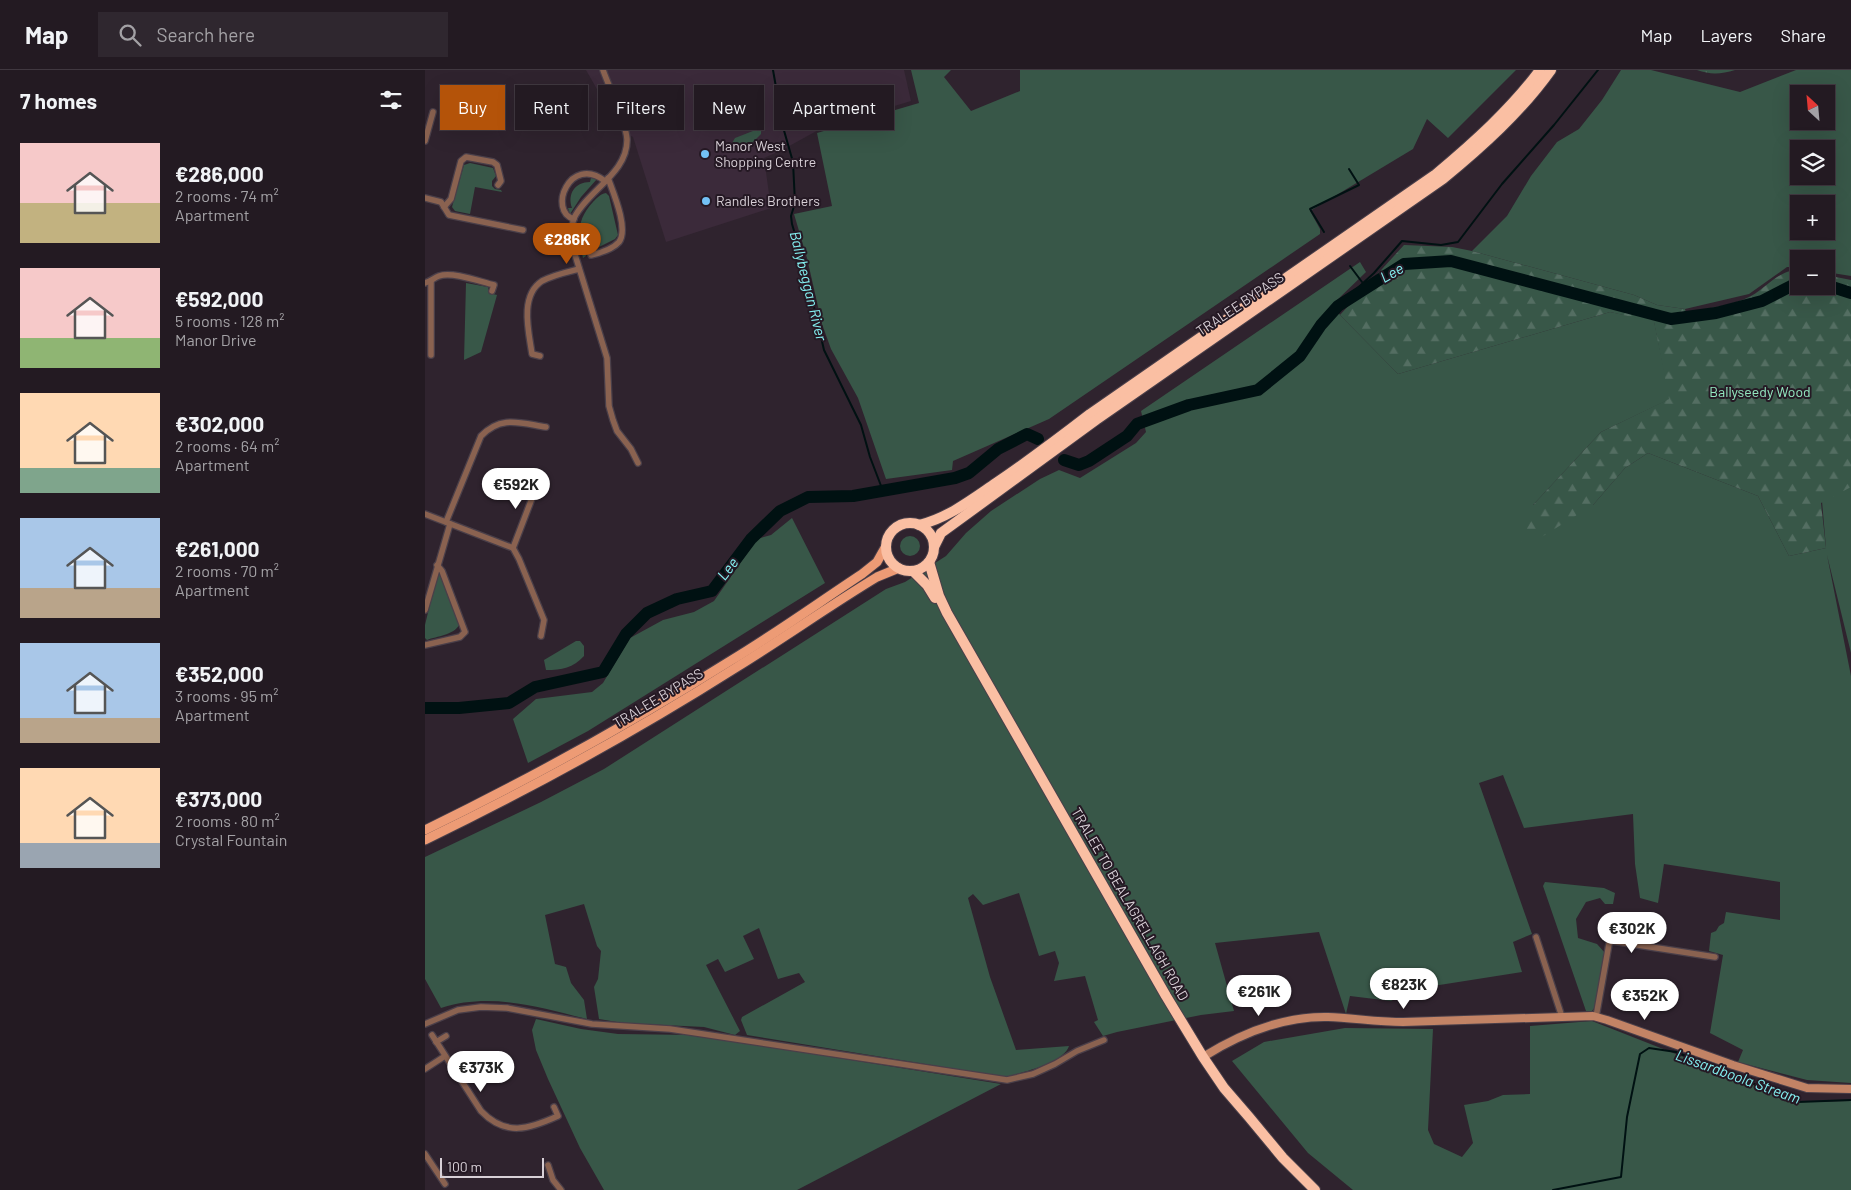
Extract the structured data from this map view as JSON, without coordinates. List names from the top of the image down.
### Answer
{
  "streets": {
    "highway": ["TRALEE BYPASS", "TRALEE TO BEALAGRELLAGH ROAD"]
  },
  "crossings": [
    ["TRALEE BYPASS", "TRALEE TO BEALAGRELLAGH ROAD"]
  ],
  "water": ["Lee", "Ballybeggan River", "Lissardboola Stream"],
  "parks": ["Ballyseedy Wood"],
  "places": ["Manor West Shopping Centre", "Randles Brothers"],
  "scale_bar": "100 m",
  "north": "top left",
  "page": {
    "header": "Map",
    "search": "Search here",
    "nav": ["Map", "Layers", "Share"],
    "heading": "7 homes",
    "map_buttons": ["+", "−"],
    "chip": [
      "Buy",
      "Rent",
      "Filters",
      "New",
      "Apartment"
    ],
    "list": [
      {
        "name": "€286,000",
        "note": "2 rooms · 74 m² · Apartment"
      },
      {
        "name": "€592,000",
        "note": "5 rooms · 128 m² · Manor Drive"
      },
      {
        "name": "€302,000",
        "note": "2 rooms · 64 m² · Apartment"
      },
      {
        "name": "€261,000",
        "note": "2 rooms · 70 m² · Apartment"
      },
      {
        "name": "€352,000",
        "note": "3 rooms · 95 m² · Apartment"
      },
      {
        "name": "€373,000",
        "note": "2 rooms · 80 m² · Crystal Fountain"
      }
    ],
    "price": [
      "€286K",
      "€592K",
      "€302K",
      "€823K",
      "€261K",
      "€352K",
      "€373K"
    ],
    "scale": "100 m"
  }
}
